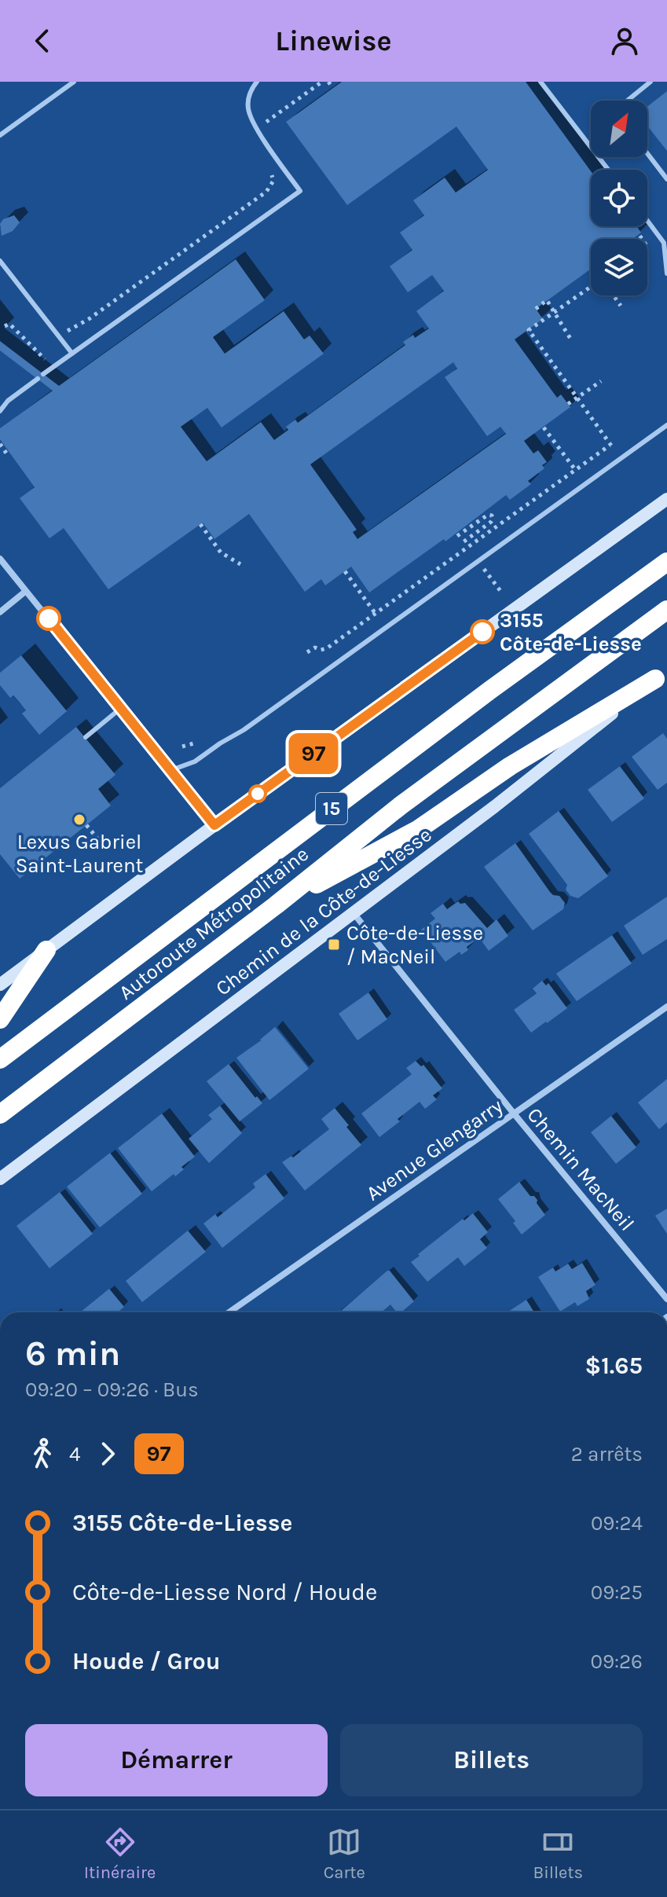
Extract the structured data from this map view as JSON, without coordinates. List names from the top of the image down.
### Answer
{
  "streets": {
    "highway": ["15", "Autoroute Métropolitaine"],
    "main road": ["Chemin de la Côte-de-Liesse"],
    "street": ["Avenue Glengarry", "Chemin MacNeil"]
  },
  "crossings": [
    ["Chemin de la Côte-de-Liesse", "Chemin MacNeil"],
    ["Avenue Glengarry", "Chemin MacNeil"]
  ],
  "places": {
    "other": ["3155 Côte-de-Liesse", "Lexus Gabriel Saint-Laurent"],
    "transit": ["Côte-de-Liesse / MacNeil"]
  },
  "lines": ["bus line 97"],
  "north": "top right",
  "page": {
    "header": "Linewise",
    "on_map": "97",
    "heading": ["6 min", "09:20 – 09:26 · Bus", "$1.65"],
    "legs": ["4", "97", "2 arrêts"],
    "list": [
      {
        "name": "3155 Côte-de-Liesse",
        "value": "09:24"
      },
      {
        "name": "Côte-de-Liesse Nord / Houde",
        "value": "09:25"
      },
      {
        "name": "Houde / Grou",
        "value": "09:26"
      }
    ],
    "buttons": ["Démarrer", "Billets"],
    "tabs": ["Itinéraire", "Carte", "Billets"]
  }
}
